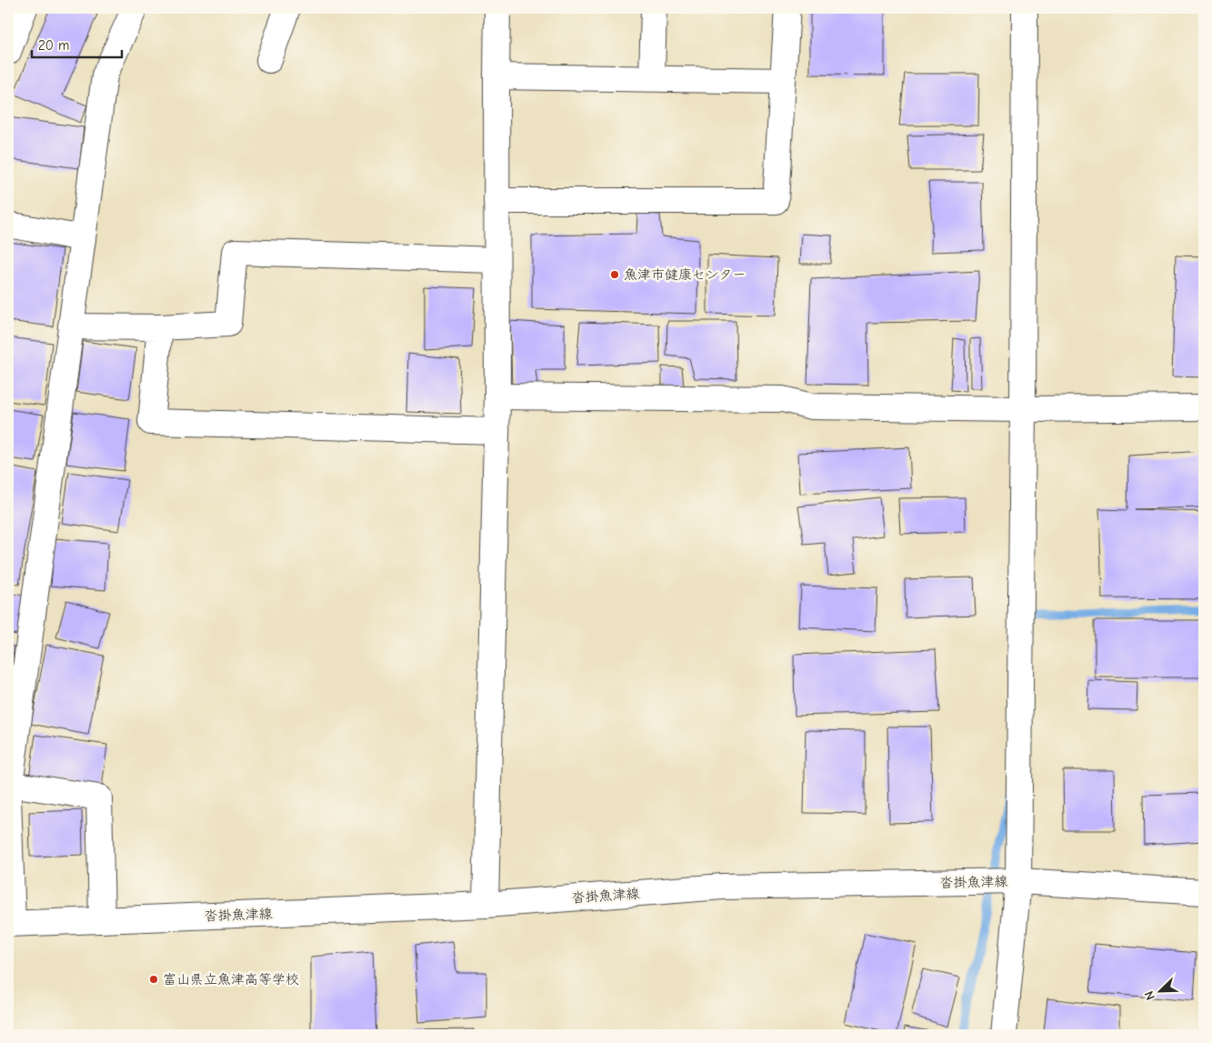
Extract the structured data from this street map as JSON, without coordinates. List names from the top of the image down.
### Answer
{
  "streets": {
    "street": ["沓掛魚津線"]
  },
  "places": ["魚津市健康センター", "富山県立魚津高等学校"],
  "scale_bar": "20 m",
  "north": "bottom left"
}
